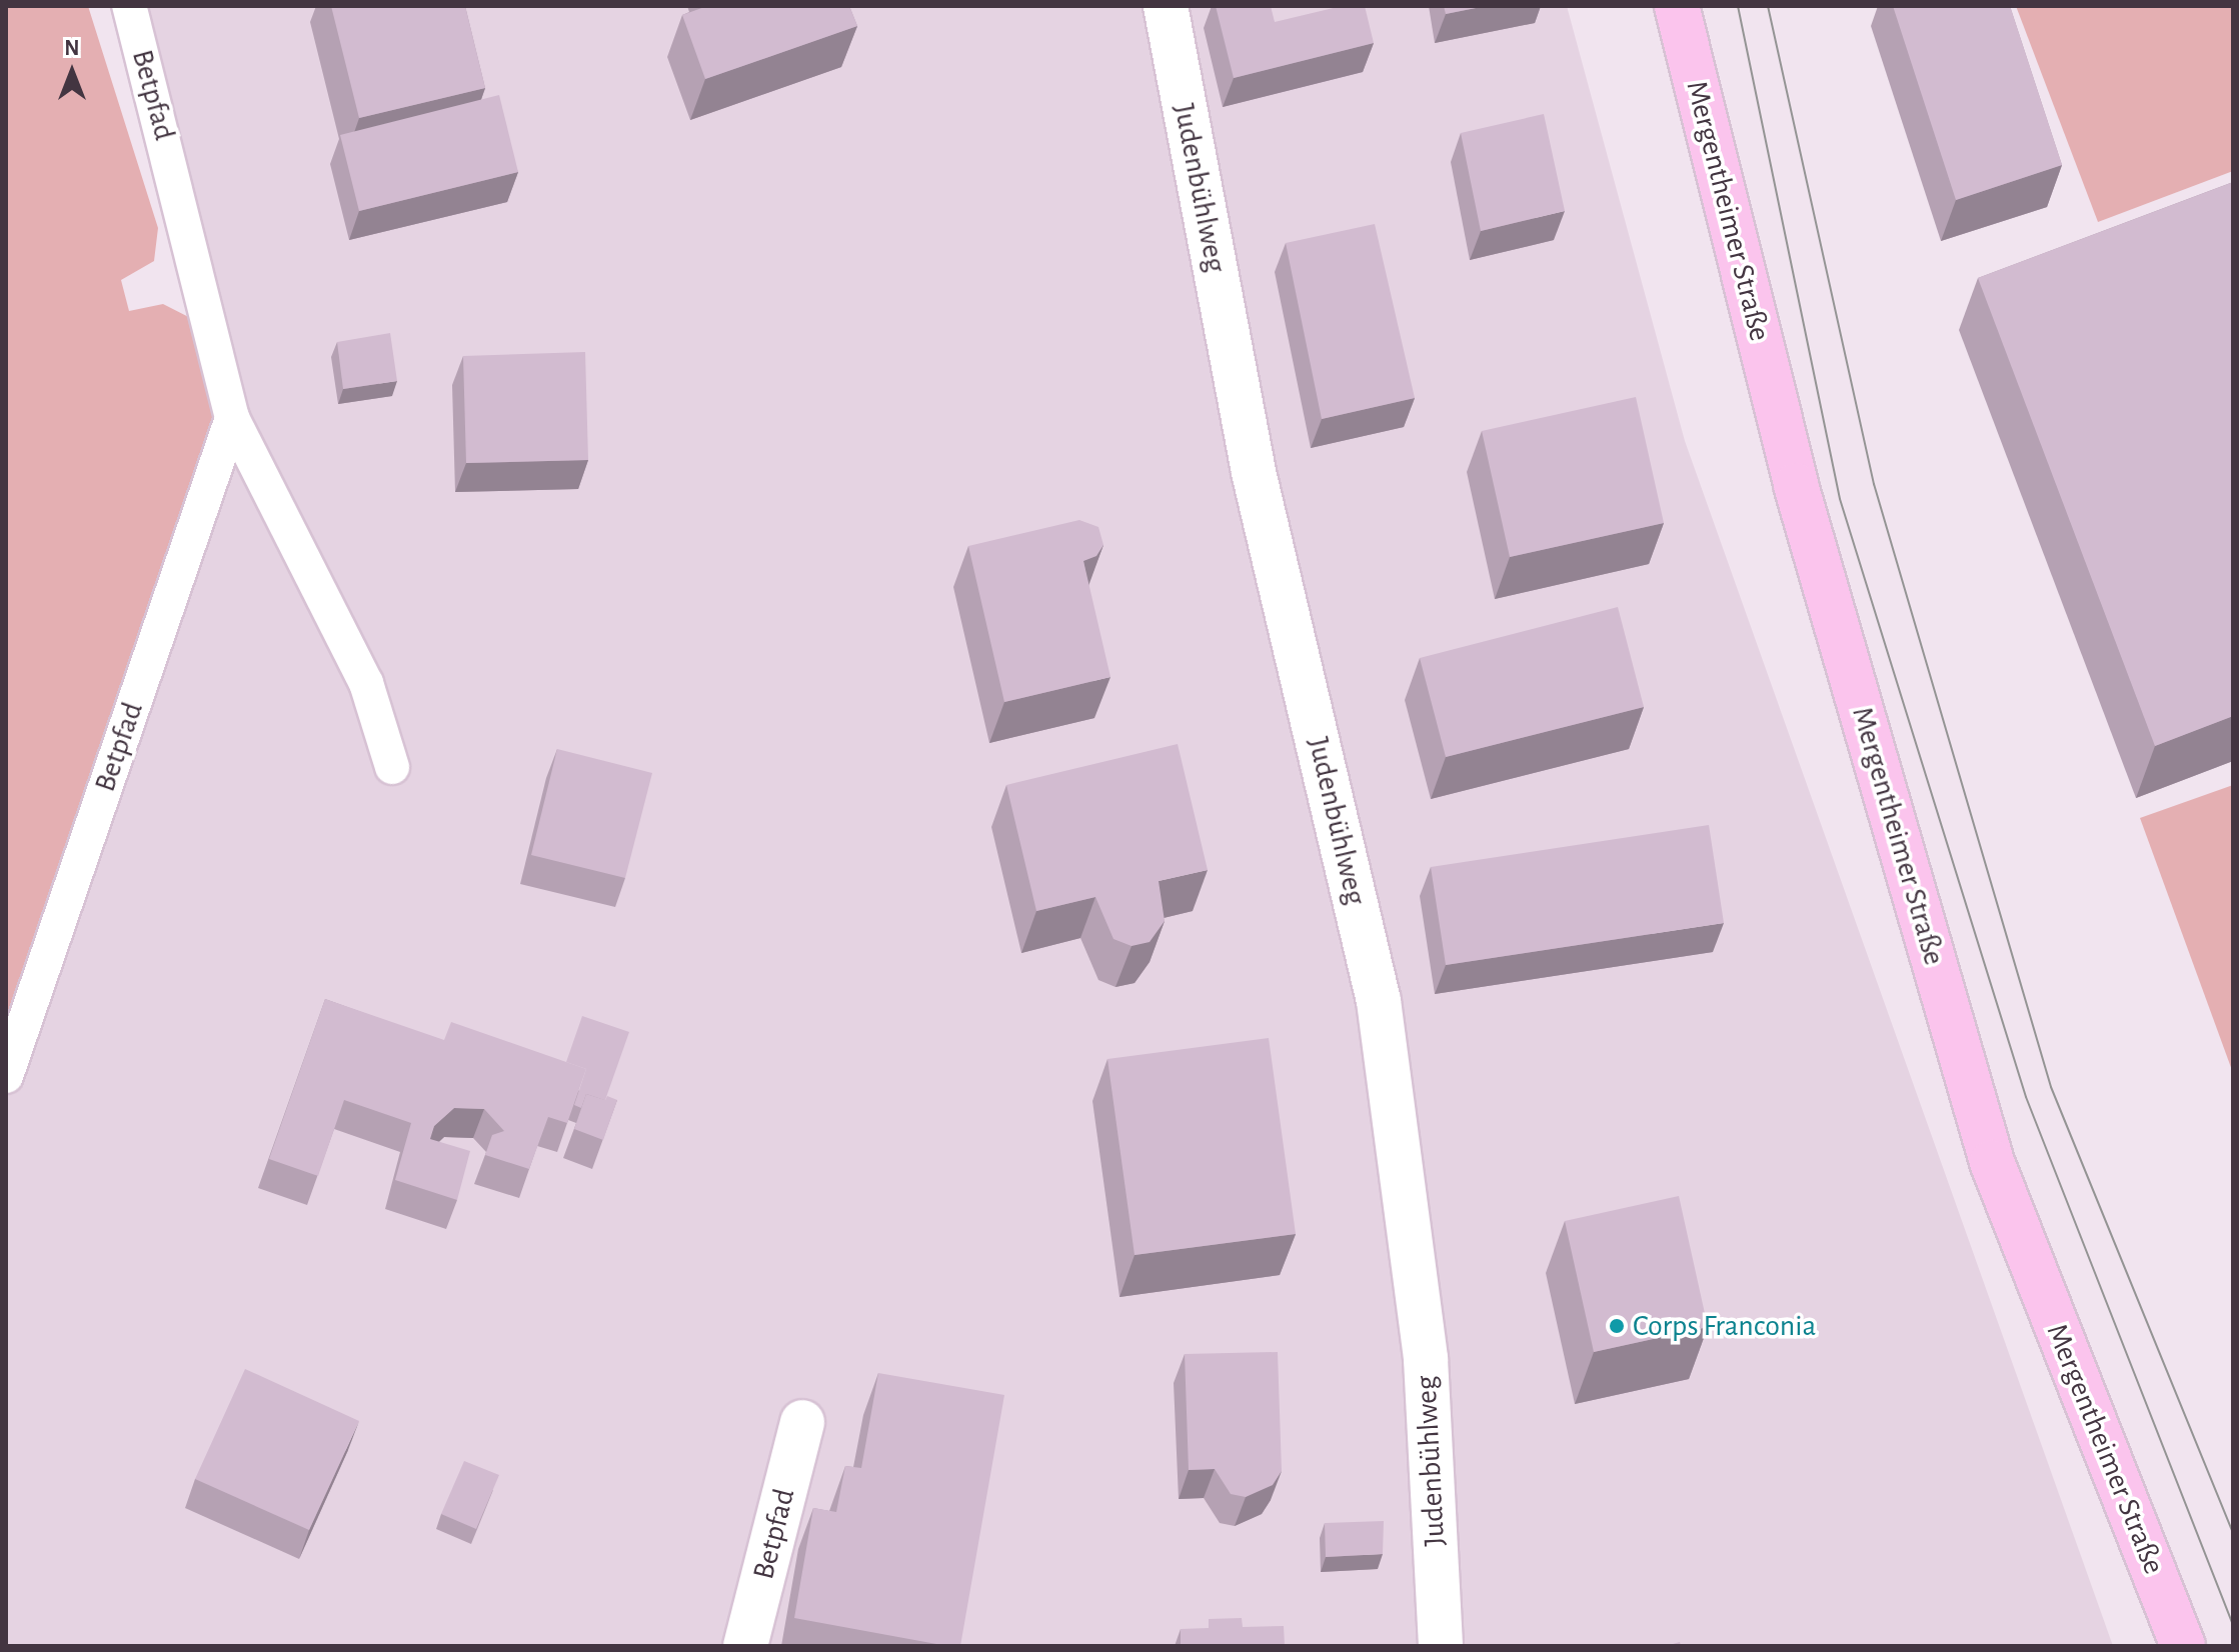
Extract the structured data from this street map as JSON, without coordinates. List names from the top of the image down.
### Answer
{
  "streets": {
    "main road": ["Mergentheimer Straße"],
    "street": ["Betpfad", "Judenbühlweg"]
  },
  "places": ["Corps Franconia"],
  "north": "top"
}
